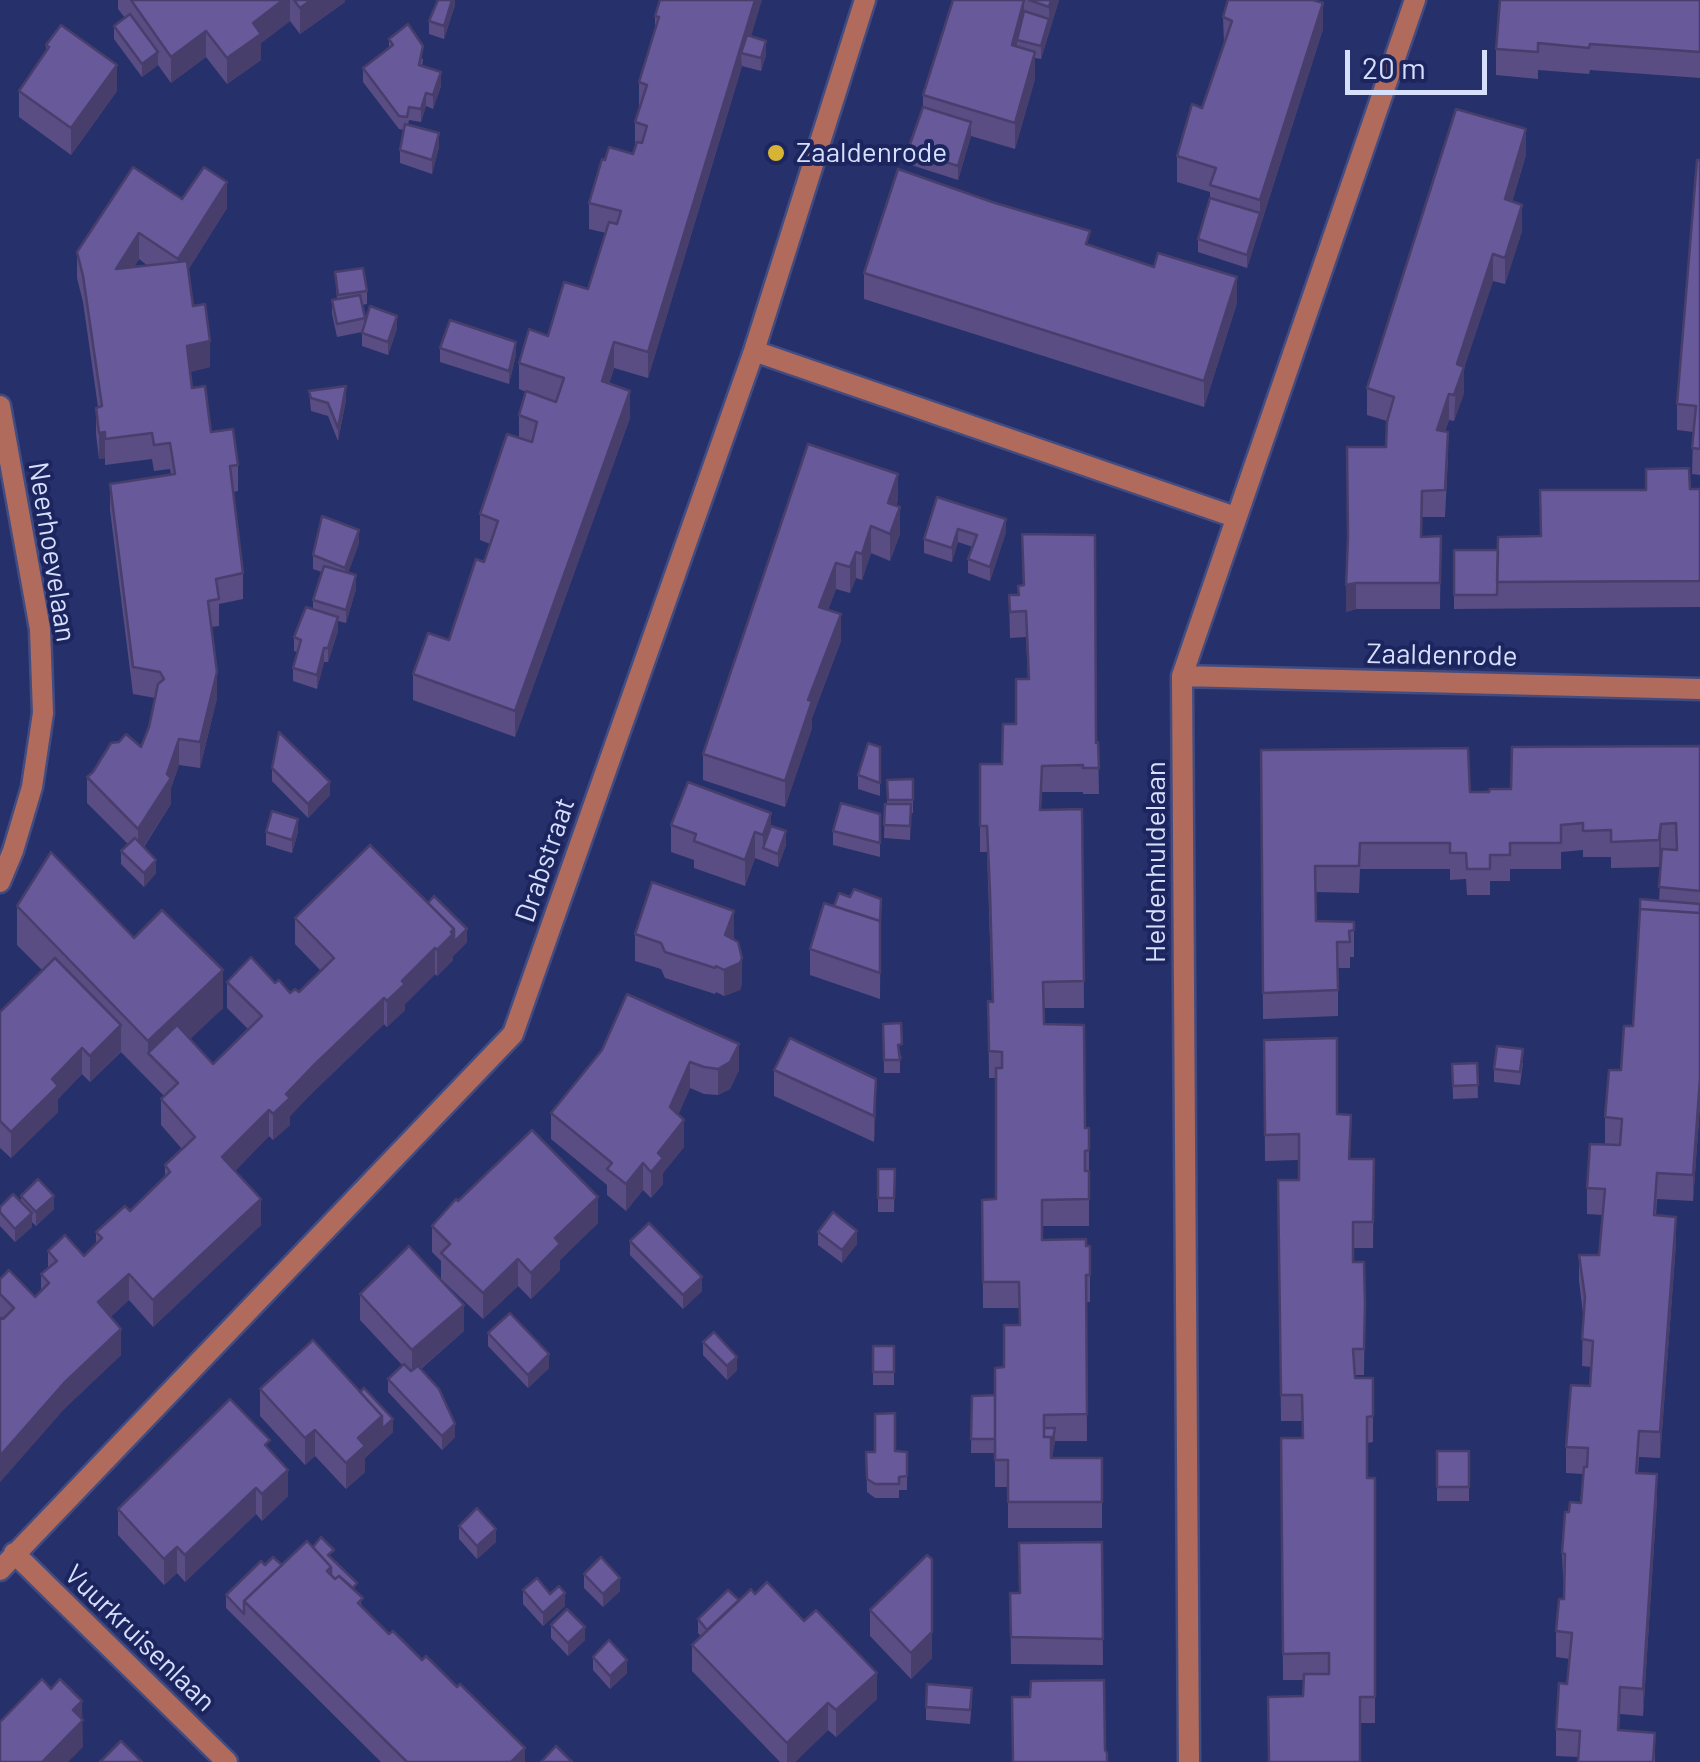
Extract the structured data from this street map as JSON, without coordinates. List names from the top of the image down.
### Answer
{
  "streets": {
    "street": [
      "Neerhoevelaan",
      "Zaaldenrode",
      "Drabstraat",
      "Heldenhuldelaan",
      "Vuurkruisenlaan"
    ]
  },
  "crossings": [
    ["Zaaldenrode", "Heldenhuldelaan"],
    ["Drabstraat", "Vuurkruisenlaan"]
  ],
  "places": ["Zaaldenrode"],
  "scale_bar": "20 m"
}
